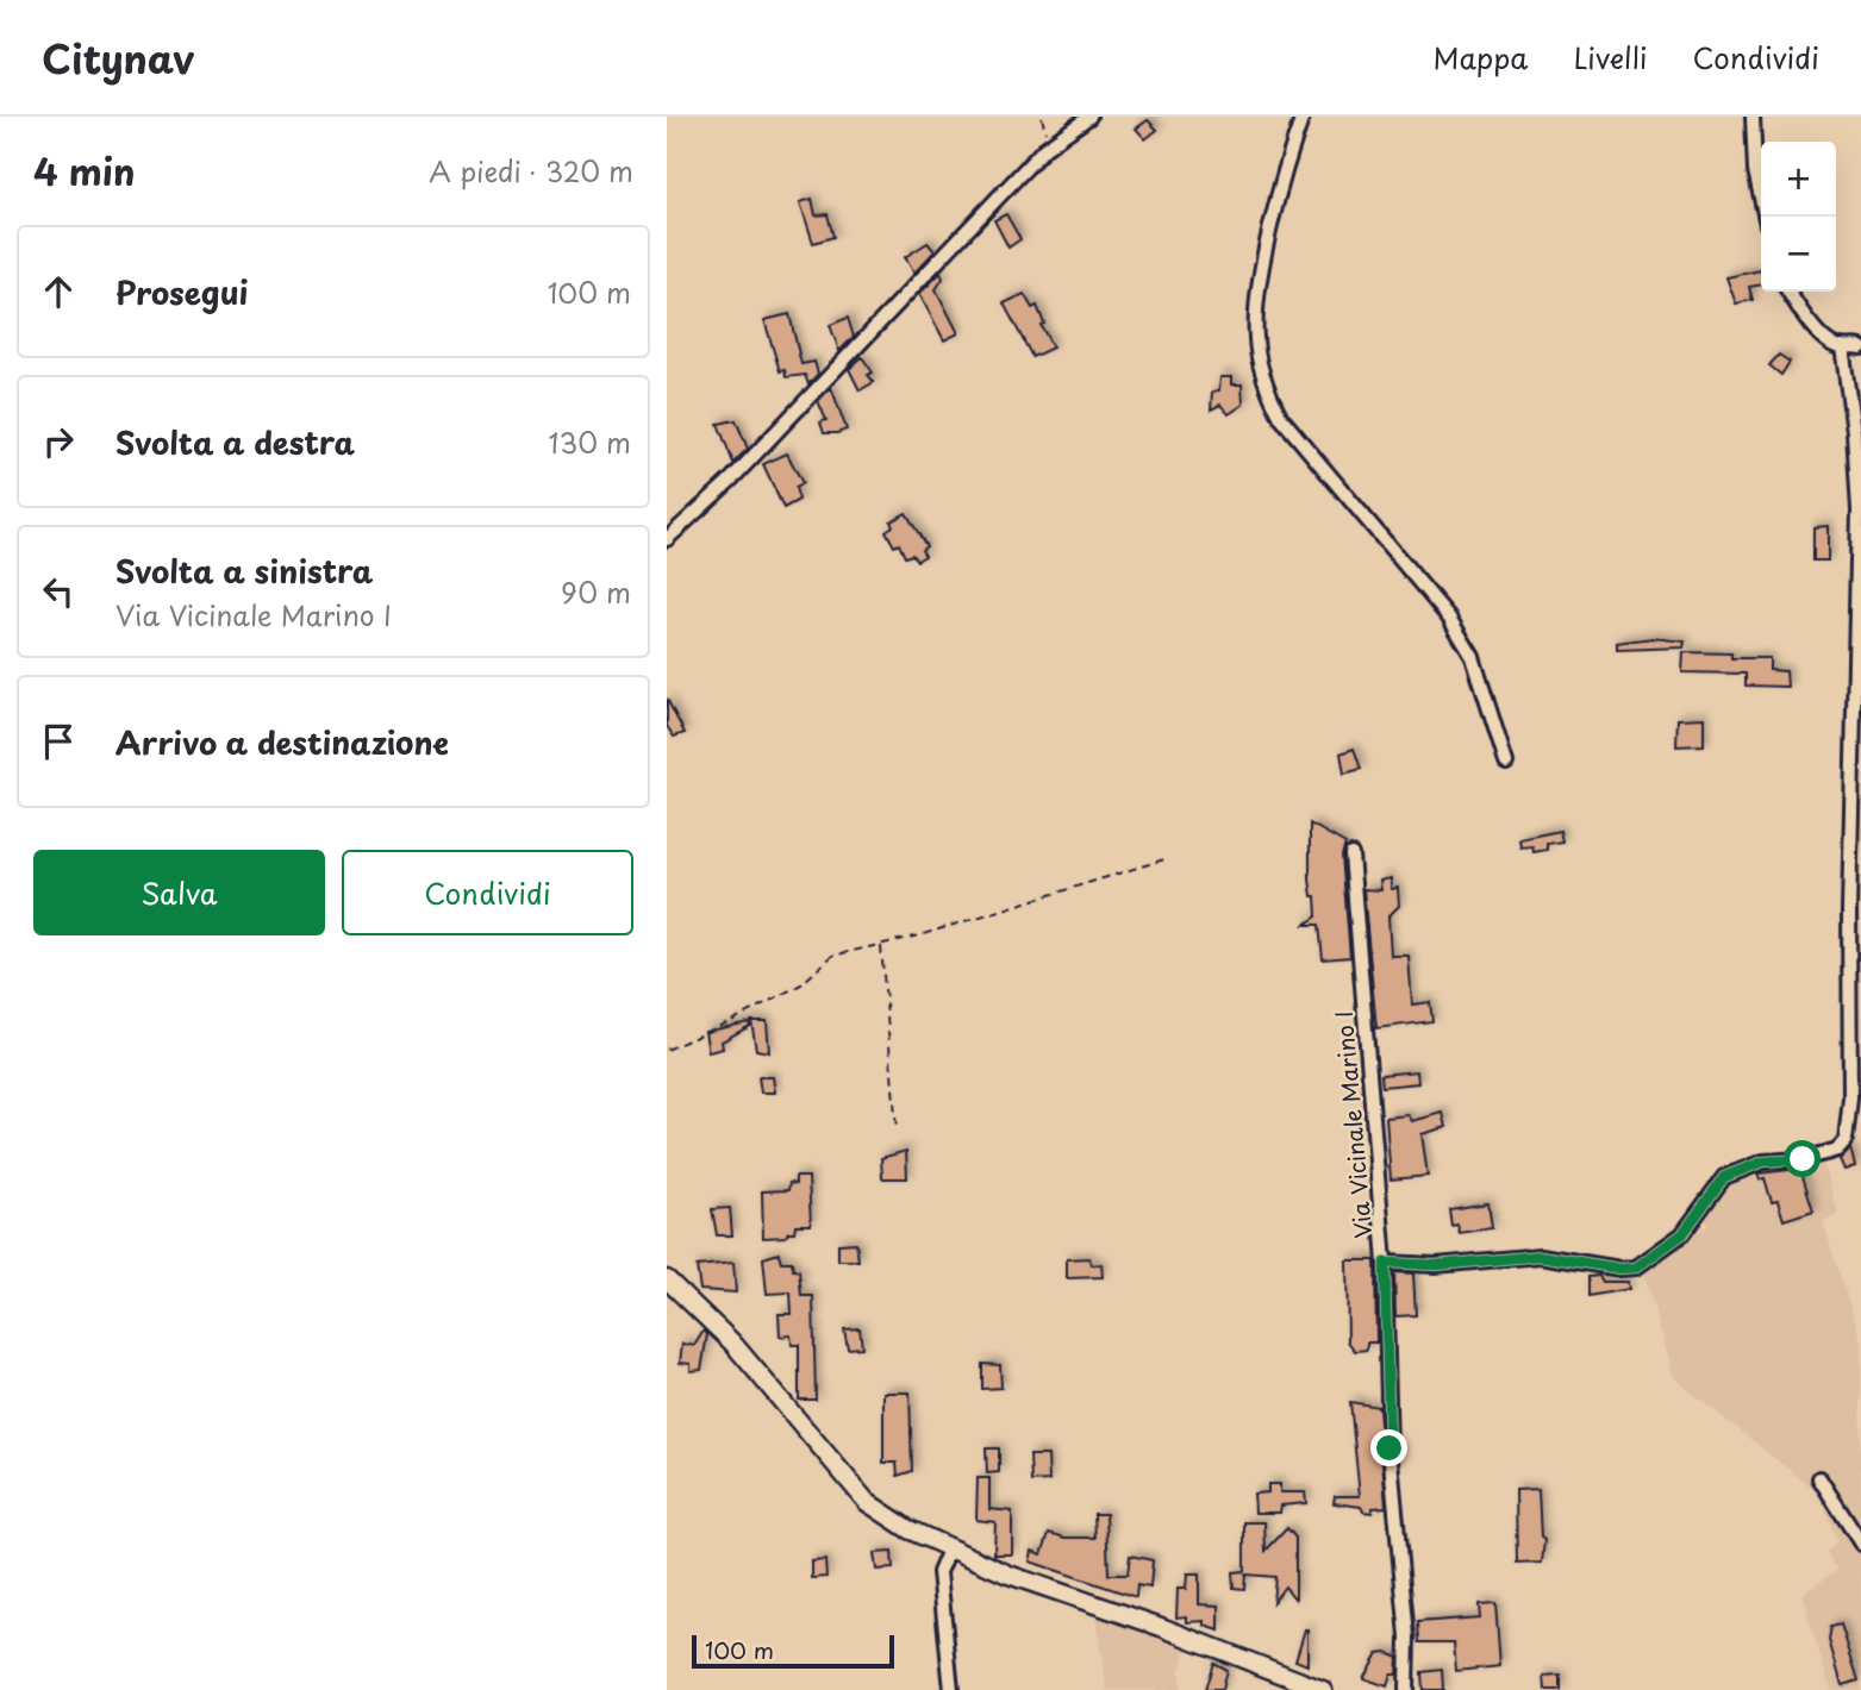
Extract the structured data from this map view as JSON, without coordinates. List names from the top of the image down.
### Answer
{
  "streets": {
    "street": ["Via Vicinale Marino I"]
  },
  "scale_bar": "100 m",
  "page": {
    "header": "Citynav",
    "nav": ["Mappa", "Livelli", "Condividi"],
    "heading": ["4 min", "A piedi · 320 m"],
    "map_buttons": ["+", "−"],
    "list": [
      ["Prosegui", "100 m"],
      ["Svolta a destra", "130 m"],
      ["Svolta a sinistra", "Via Vicinale Marino I", "90 m"],
      "Arrivo a destinazione"
    ],
    "buttons": ["Salva", "Condividi"],
    "scale": "100 m"
  }
}
